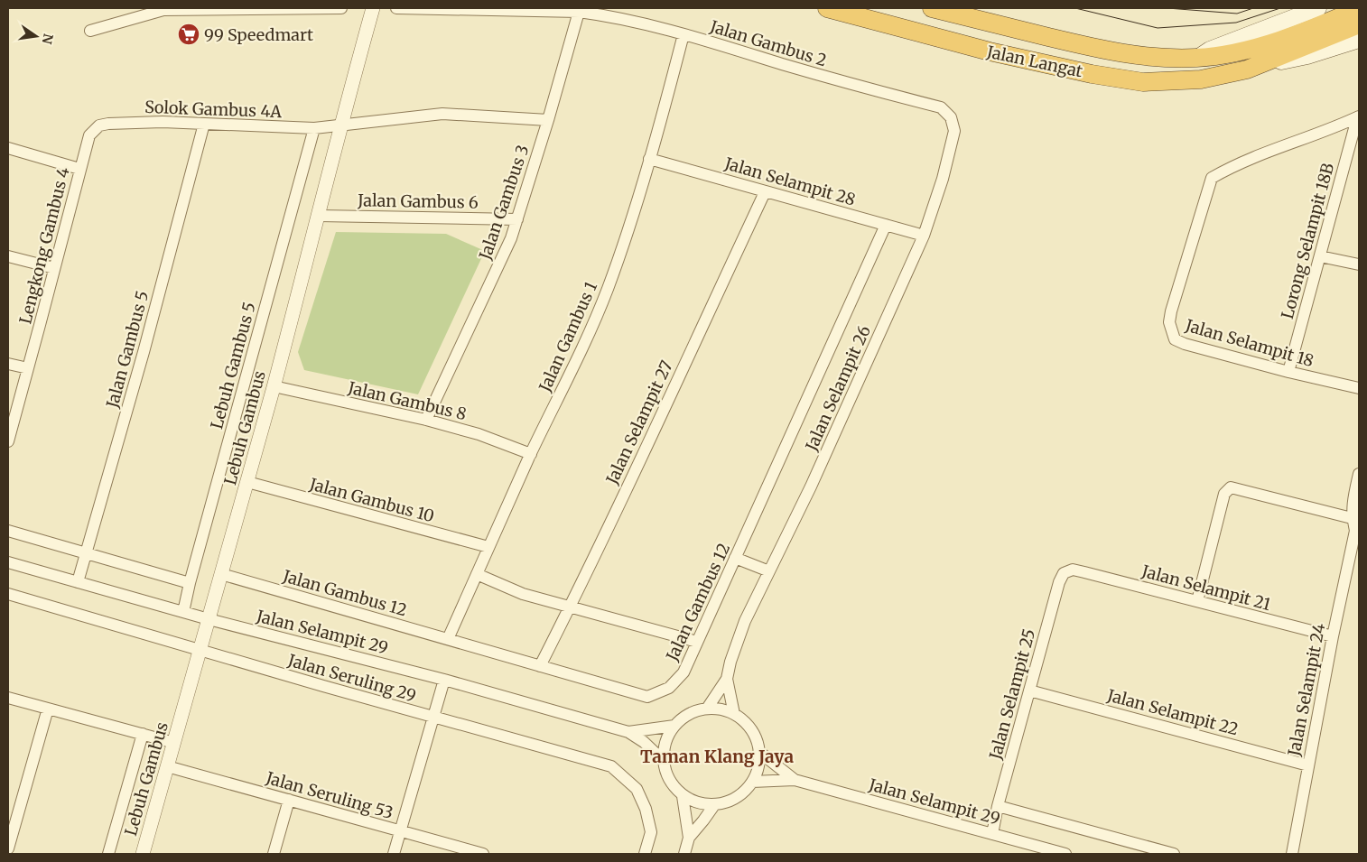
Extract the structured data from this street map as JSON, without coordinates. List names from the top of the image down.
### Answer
{
  "streets": {
    "highway": ["Jalan Langat"],
    "street": [
      "Jalan Gambus 2",
      "Solok Gambus 4A",
      "Jalan Selampit 28",
      "Jalan Gambus 6",
      "Jalan Gambus 3",
      "Lorong Selampit 18B",
      "Lengkong Gambus 4",
      "Jalan Gambus 1",
      "Jalan Selampit 18",
      "Jalan Gambus 5",
      "Lebuh Gambus 5",
      "Jalan Selampit 26",
      "Jalan Gambus 8",
      "Jalan Selampit 27",
      "Lebuh Gambus",
      "Jalan Gambus 10",
      "Jalan Selampit 21",
      "Jalan Gambus 12",
      "Jalan Selampit 29",
      "Jalan Seruling 29",
      "Jalan Selampit 24",
      "Jalan Selampit 25",
      "Jalan Selampit 22",
      "Jalan Seruling 53"
    ]
  },
  "crossings": [
    ["Jalan Gambus 2", "Jalan Gambus 3"],
    ["Jalan Gambus 2", "Jalan Gambus 1"],
    ["Jalan Gambus 2", "Jalan Selampit 26"],
    ["Solok Gambus 4A", "Jalan Gambus 3"],
    ["Solok Gambus 4A", "Lengkong Gambus 4"],
    ["Solok Gambus 4A", "Jalan Gambus 5"],
    ["Solok Gambus 4A", "Lebuh Gambus 5"],
    ["Solok Gambus 4A", "Lebuh Gambus"],
    ["Jalan Selampit 28", "Jalan Gambus 1"],
    ["Jalan Selampit 28", "Jalan Selampit 26"],
    ["Jalan Selampit 28", "Jalan Selampit 27"],
    ["Jalan Selampit 28", "Jalan Gambus 12"],
    ["Jalan Gambus 6", "Jalan Gambus 3"],
    ["Jalan Gambus 6", "Lebuh Gambus"],
    ["Jalan Gambus 3", "Jalan Gambus 8"],
    ["Lorong Selampit 18B", "Jalan Selampit 18"],
    ["Jalan Gambus 1", "Jalan Gambus 8"],
    ["Jalan Gambus 1", "Jalan Gambus 10"],
    ["Jalan Gambus 1", "Jalan Gambus 12"],
    ["Jalan Gambus 5", "Jalan Selampit 29"],
    ["Lebuh Gambus 5", "Jalan Selampit 29"],
    ["Jalan Selampit 26", "Jalan Selampit 29"],
    ["Jalan Gambus 8", "Lebuh Gambus"],
    ["Jalan Selampit 27", "Jalan Gambus 12"],
    ["Lebuh Gambus", "Jalan Gambus 10"],
    ["Lebuh Gambus", "Jalan Gambus 12"],
    ["Lebuh Gambus", "Jalan Selampit 29"],
    ["Lebuh Gambus", "Jalan Seruling 29"],
    ["Lebuh Gambus", "Jalan Seruling 53"],
    ["Jalan Selampit 21", "Jalan Selampit 24"],
    ["Jalan Selampit 21", "Jalan Selampit 25"],
    ["Jalan Selampit 29", "Jalan Selampit 25"],
    ["Jalan Selampit 24", "Jalan Selampit 22"],
    ["Jalan Selampit 25", "Jalan Selampit 22"]
  ],
  "districts": ["Taman Klang Jaya"],
  "places": {
    "supermarket": ["99 Speedmart"]
  },
  "north": "right"
}
